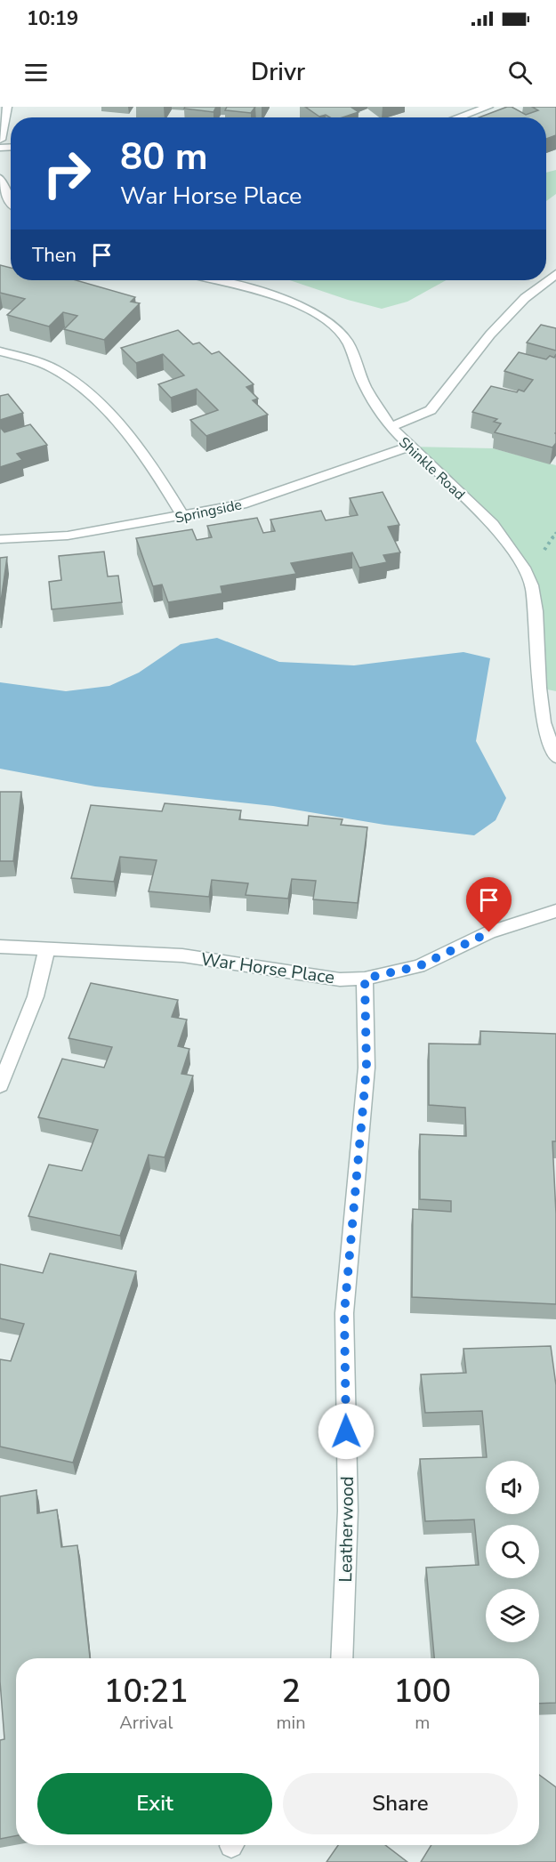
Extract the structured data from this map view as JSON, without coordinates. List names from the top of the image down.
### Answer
{
  "streets": {
    "street": [
      "Shinkle Road",
      "Springside",
      "War Horse Place",
      "Leatherwood"
    ]
  },
  "crossings": [
    ["Shinkle Road", "Springside"],
    ["War Horse Place", "Leatherwood"]
  ],
  "page": {
    "status": "10:19",
    "header": "Drivr",
    "turn": ["80 m", "War Horse Place"],
    "then": "Then",
    "eta": [
      "10:21",
      "Arrival",
      "2",
      "min",
      "100",
      "m"
    ],
    "buttons": ["Exit", "Share"]
  }
}
